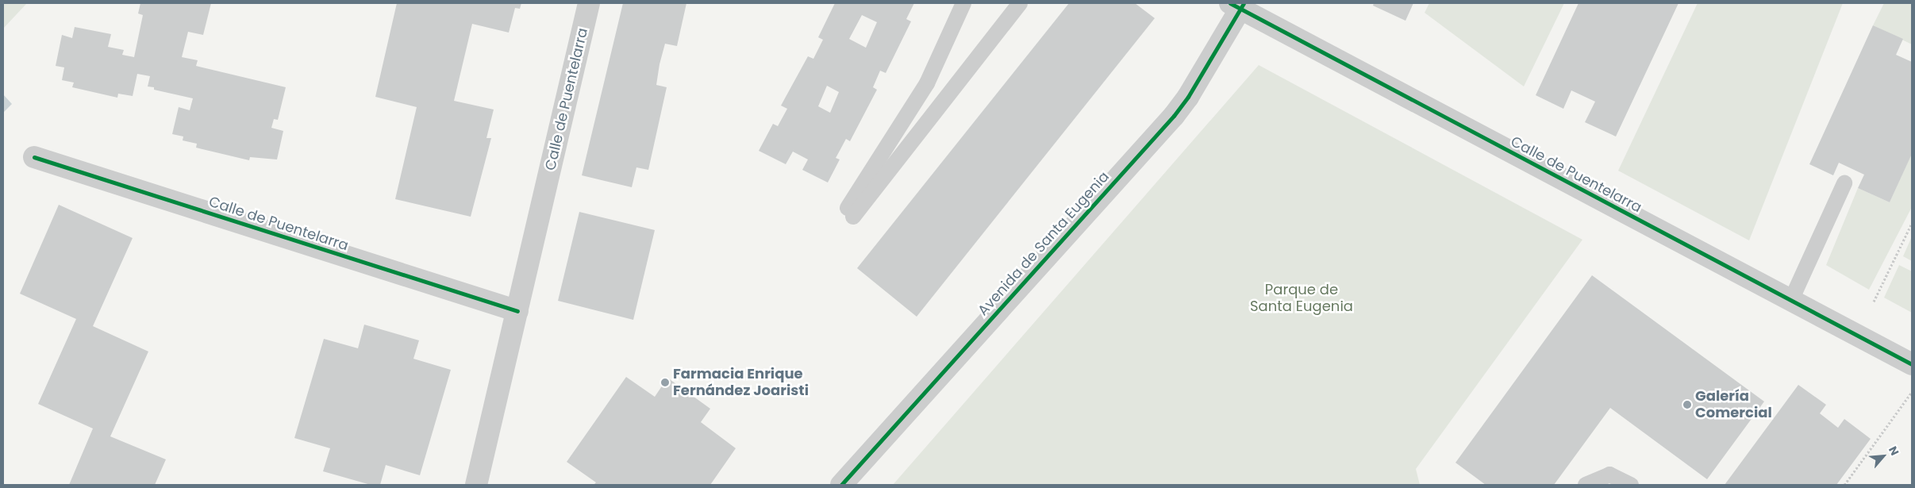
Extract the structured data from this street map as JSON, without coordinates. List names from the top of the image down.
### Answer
{
  "streets": {
    "street": ["Calle de Puentelarra", "Avenida de Santa Eugenia"]
  },
  "crossings": [
    ["Calle de Puentelarra", "Avenida de Santa Eugenia"]
  ],
  "parks": ["Parque de Santa Eugenia"],
  "places": ["Farmacia Enrique Fernández Joaristi", "Galería Comercial"],
  "north": "top right"
}
